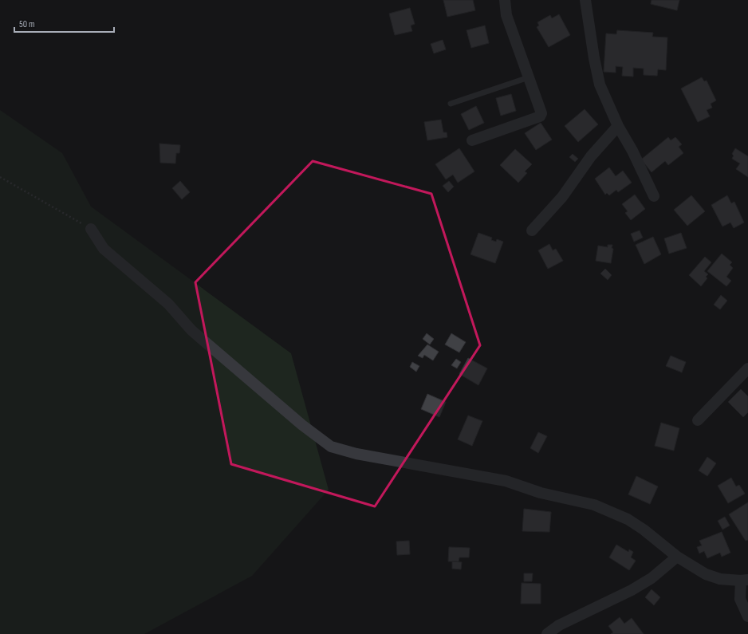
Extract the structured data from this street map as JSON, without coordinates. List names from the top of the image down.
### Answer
{
  "scale_bar": "50 m"
}
